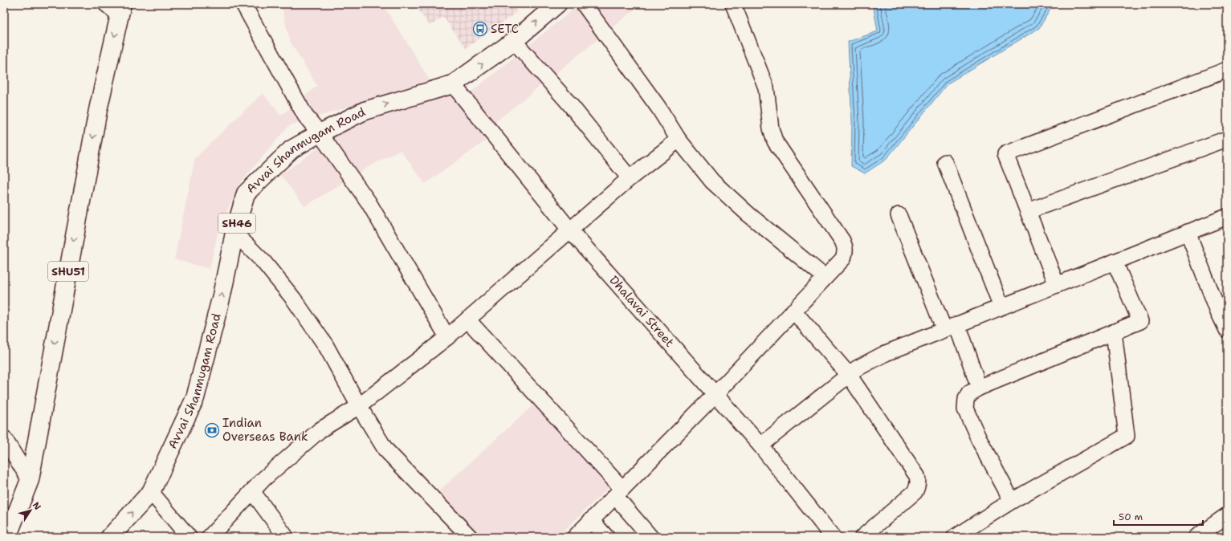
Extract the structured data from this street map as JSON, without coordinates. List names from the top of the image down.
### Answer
{
  "streets": {
    "main road": ["Avvai Shanmugam Road", "SH46", "SHU51"],
    "street": ["Dhalavai Street"]
  },
  "crossings": [
    ["Avvai Shanmugam Road", "Dhalavai Street"]
  ],
  "one_way": ["Avvai Shanmugam Road"],
  "places": {
    "bus stop": ["SETC"],
    "bank": ["Indian Overseas Bank"]
  },
  "scale_bar": "50 m",
  "north": "top right"
}
